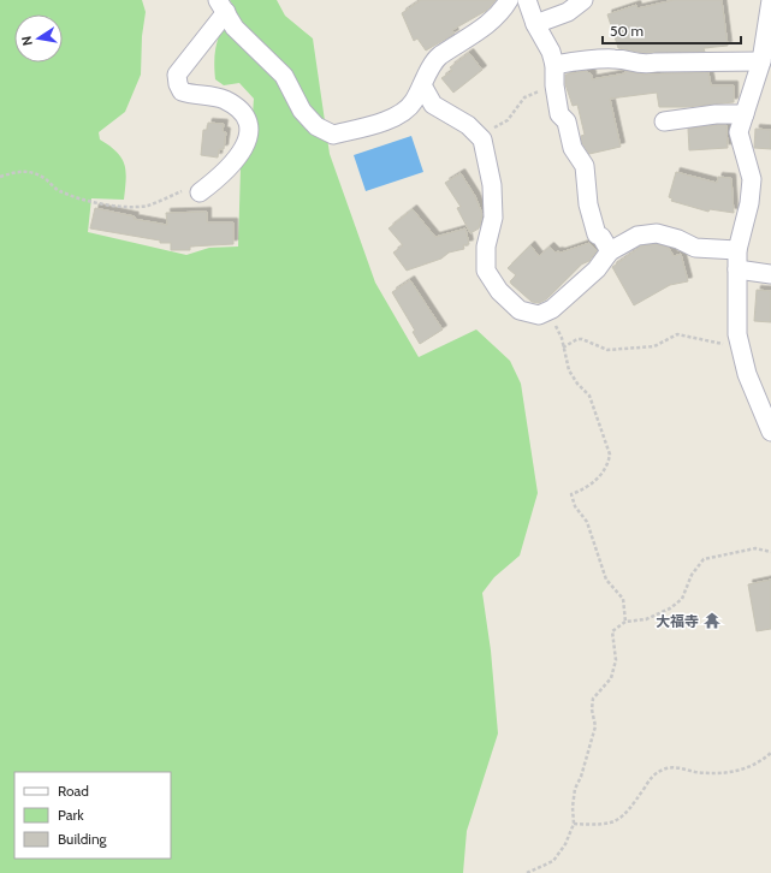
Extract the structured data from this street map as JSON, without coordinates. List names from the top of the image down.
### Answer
{
  "places": {
    "temple": ["大福寺"]
  },
  "legend": ["Road", "Park", "Building"],
  "scale_bar": "50 m",
  "north": "left"
}
